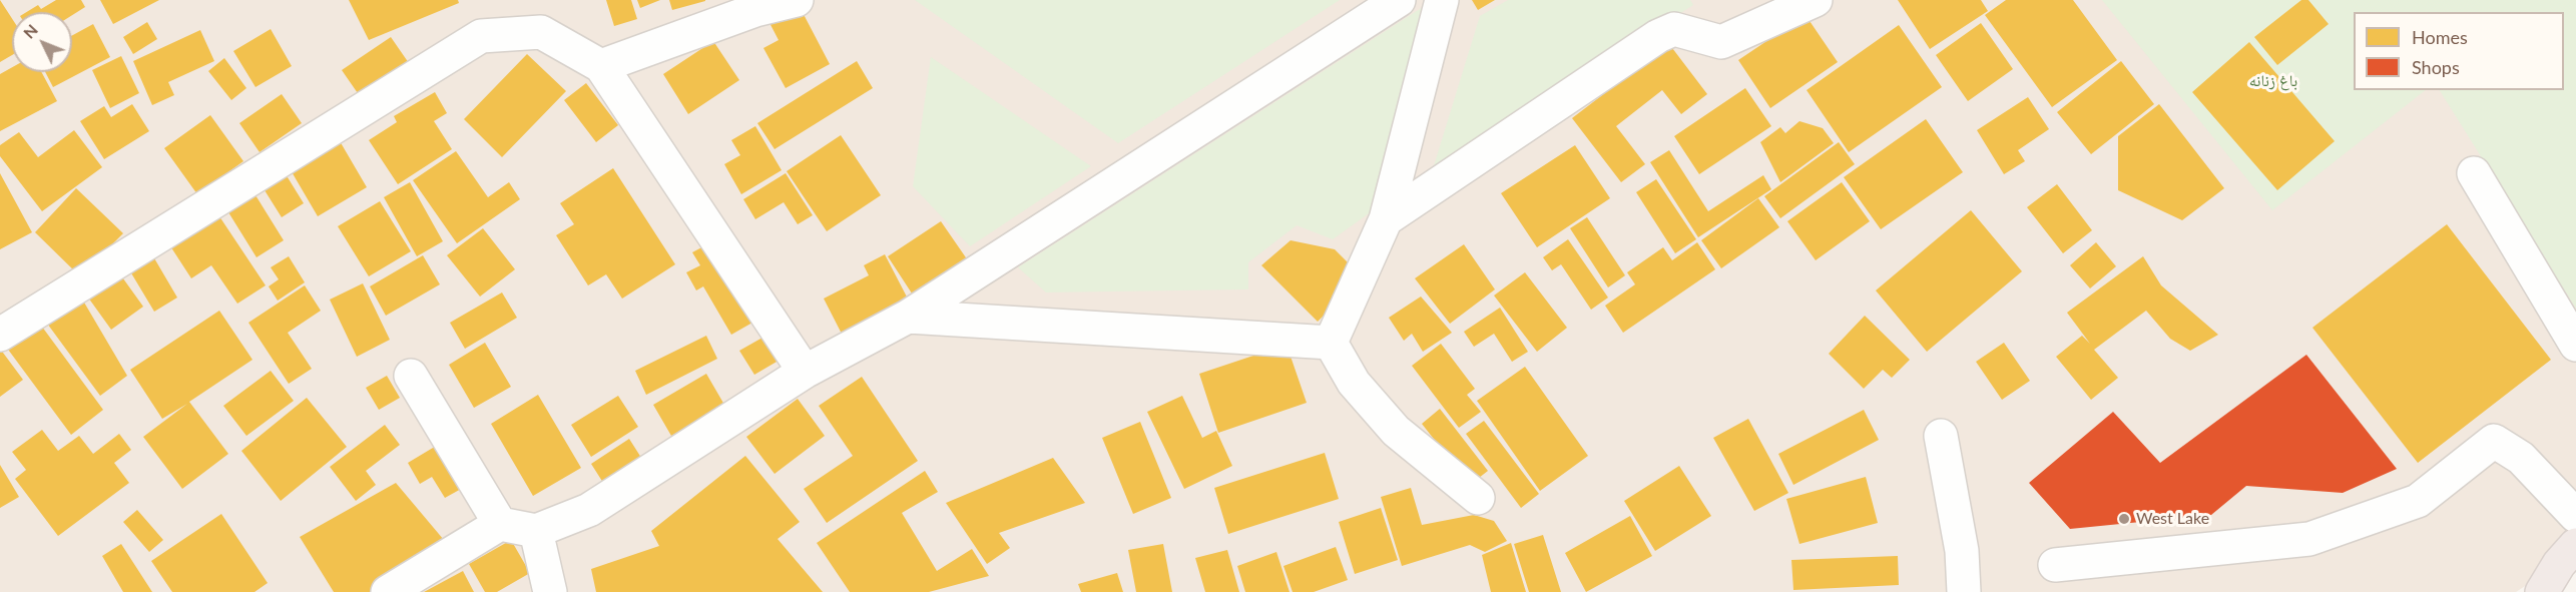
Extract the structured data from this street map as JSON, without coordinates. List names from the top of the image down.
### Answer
{
  "parks": ["باغ زنانه"],
  "places": ["West Lake"],
  "legend": ["Homes", "Shops"],
  "north": "top left"
}
